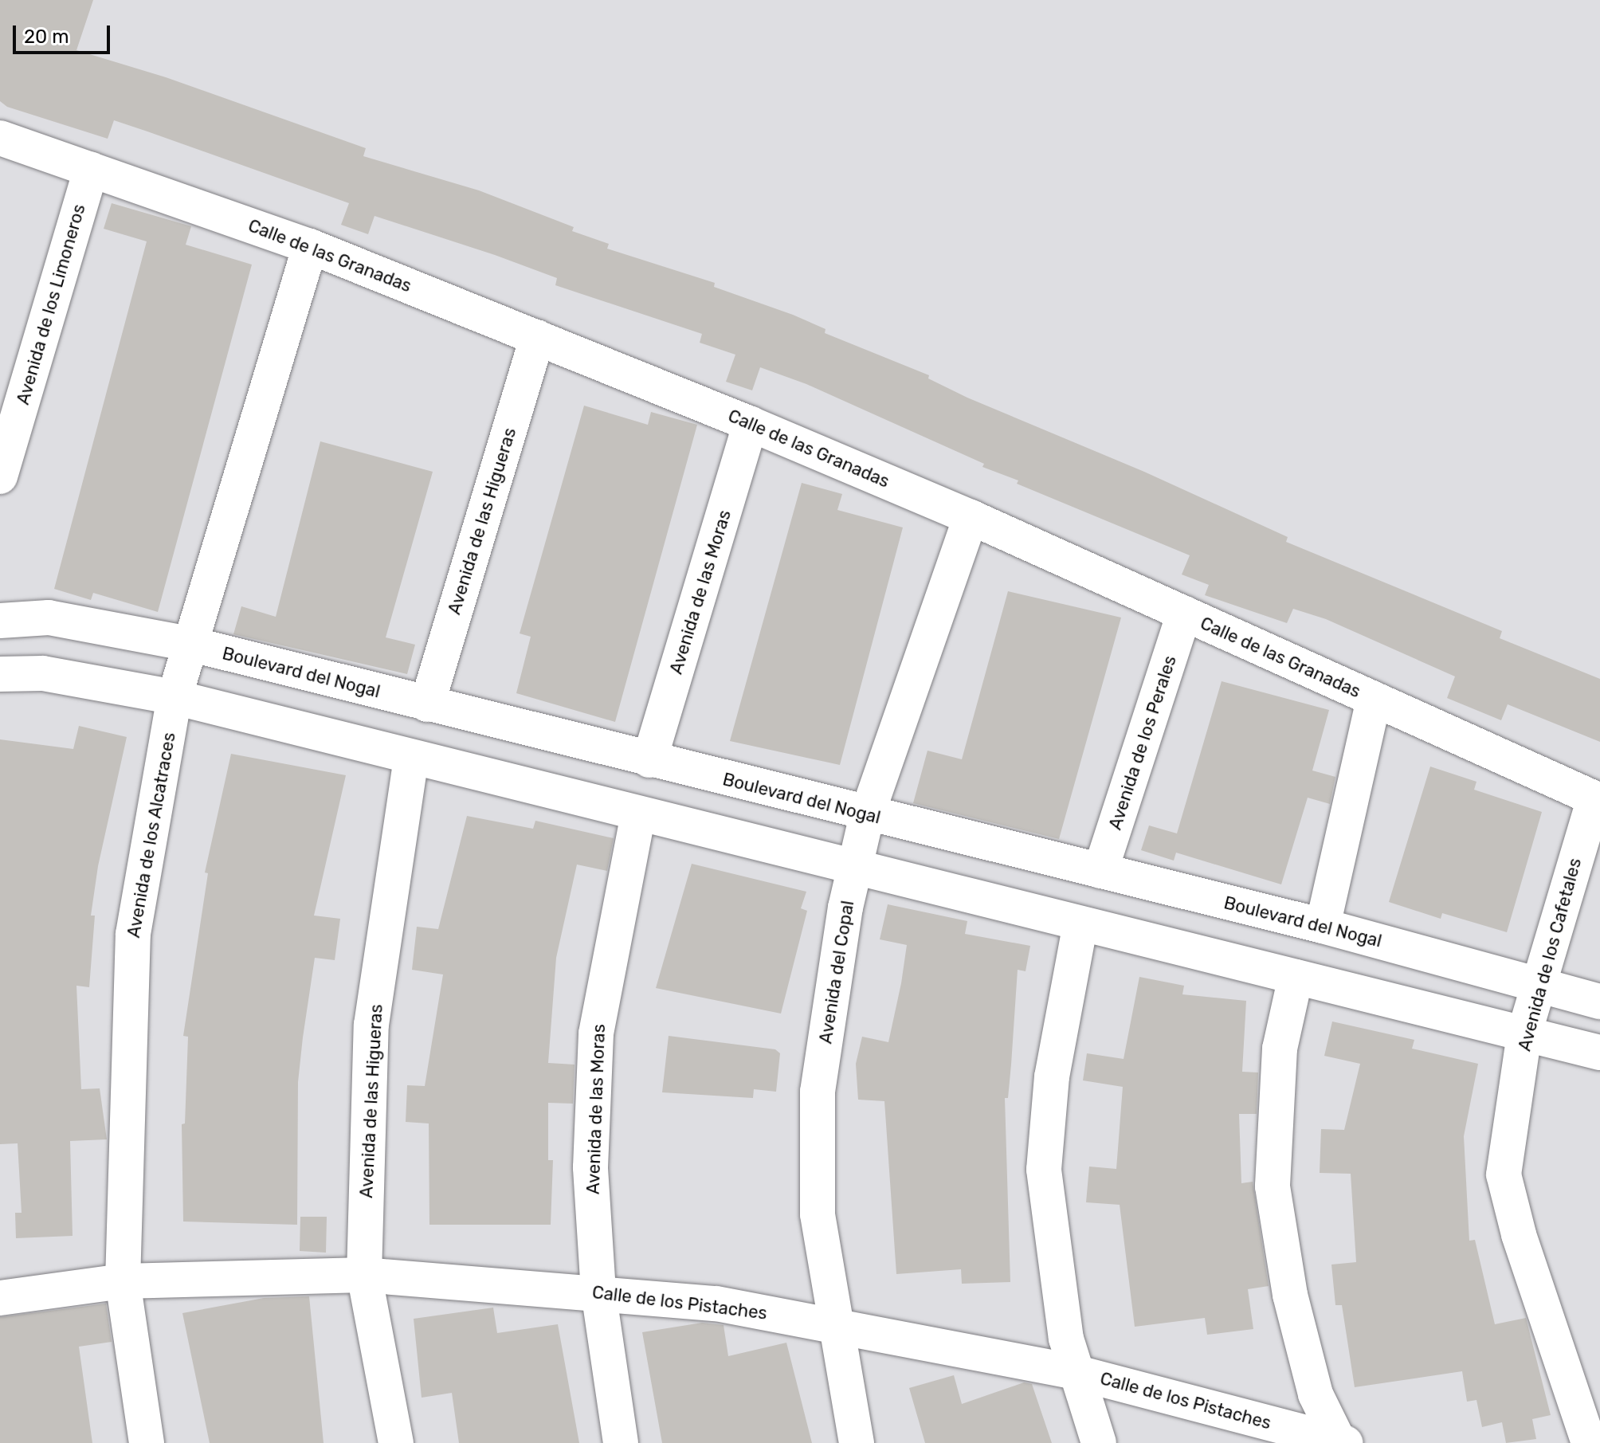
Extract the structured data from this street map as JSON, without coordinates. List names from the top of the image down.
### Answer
{
  "streets": {
    "street": [
      "Calle de las Granadas",
      "Avenida de los Limoneros",
      "Avenida de las Higueras",
      "Avenida de las Moras",
      "Boulevard del Nogal",
      "Avenida de los Perales",
      "Avenida de los Alcatraces",
      "Avenida de los Cafetales",
      "Avenida del Copal",
      "Calle de los Pistaches"
    ]
  },
  "crossings": [
    ["Calle de las Granadas", "Avenida de los Limoneros"],
    ["Calle de las Granadas", "Avenida de las Higueras"],
    ["Calle de las Granadas", "Avenida de las Moras"],
    ["Calle de las Granadas", "Avenida de los Perales"],
    ["Calle de las Granadas", "Avenida de los Alcatraces"],
    ["Calle de las Granadas", "Avenida de los Cafetales"],
    ["Calle de las Granadas", "Avenida del Copal"],
    ["Avenida de las Higueras", "Boulevard del Nogal"],
    ["Avenida de las Higueras", "Calle de los Pistaches"],
    ["Avenida de las Moras", "Boulevard del Nogal"],
    ["Avenida de las Moras", "Calle de los Pistaches"],
    ["Boulevard del Nogal", "Avenida de los Perales"],
    ["Boulevard del Nogal", "Avenida de los Alcatraces"],
    ["Boulevard del Nogal", "Avenida de los Cafetales"],
    ["Boulevard del Nogal", "Avenida del Copal"],
    ["Avenida de los Alcatraces", "Calle de los Pistaches"],
    ["Avenida del Copal", "Calle de los Pistaches"]
  ],
  "scale_bar": "20 m"
}
